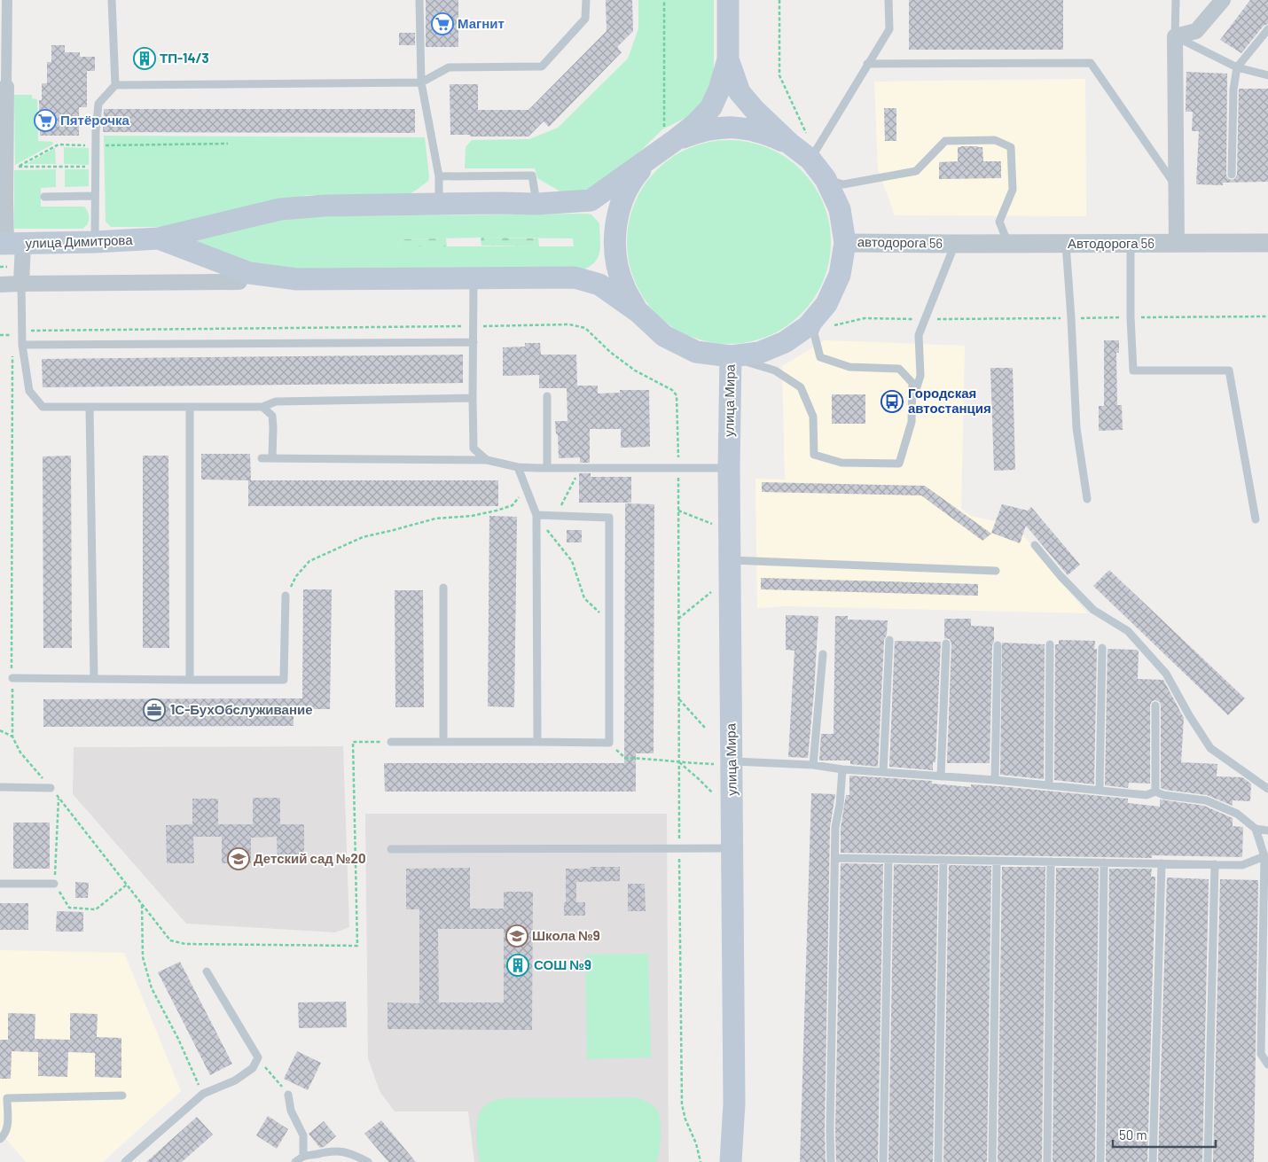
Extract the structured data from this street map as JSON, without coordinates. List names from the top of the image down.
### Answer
{
  "streets": {
    "main road": ["улица Димитрова", "улица Мира"],
    "street": ["автодорога 56", "Автодорога 56"]
  },
  "crossings": [
    ["автодорога 56", "Автодорога 56"]
  ],
  "places": {
    "supermarket": ["Магнит", "Пятёрочка"],
    "building": ["ТП-14/3", "СОШ №9"],
    "bus stop": ["Городская автостанция"],
    "office": ["1С-БухОбслуживание"],
    "school or university": ["Детский сад №20", "Школа №9"]
  },
  "scale_bar": "50 m"
}
